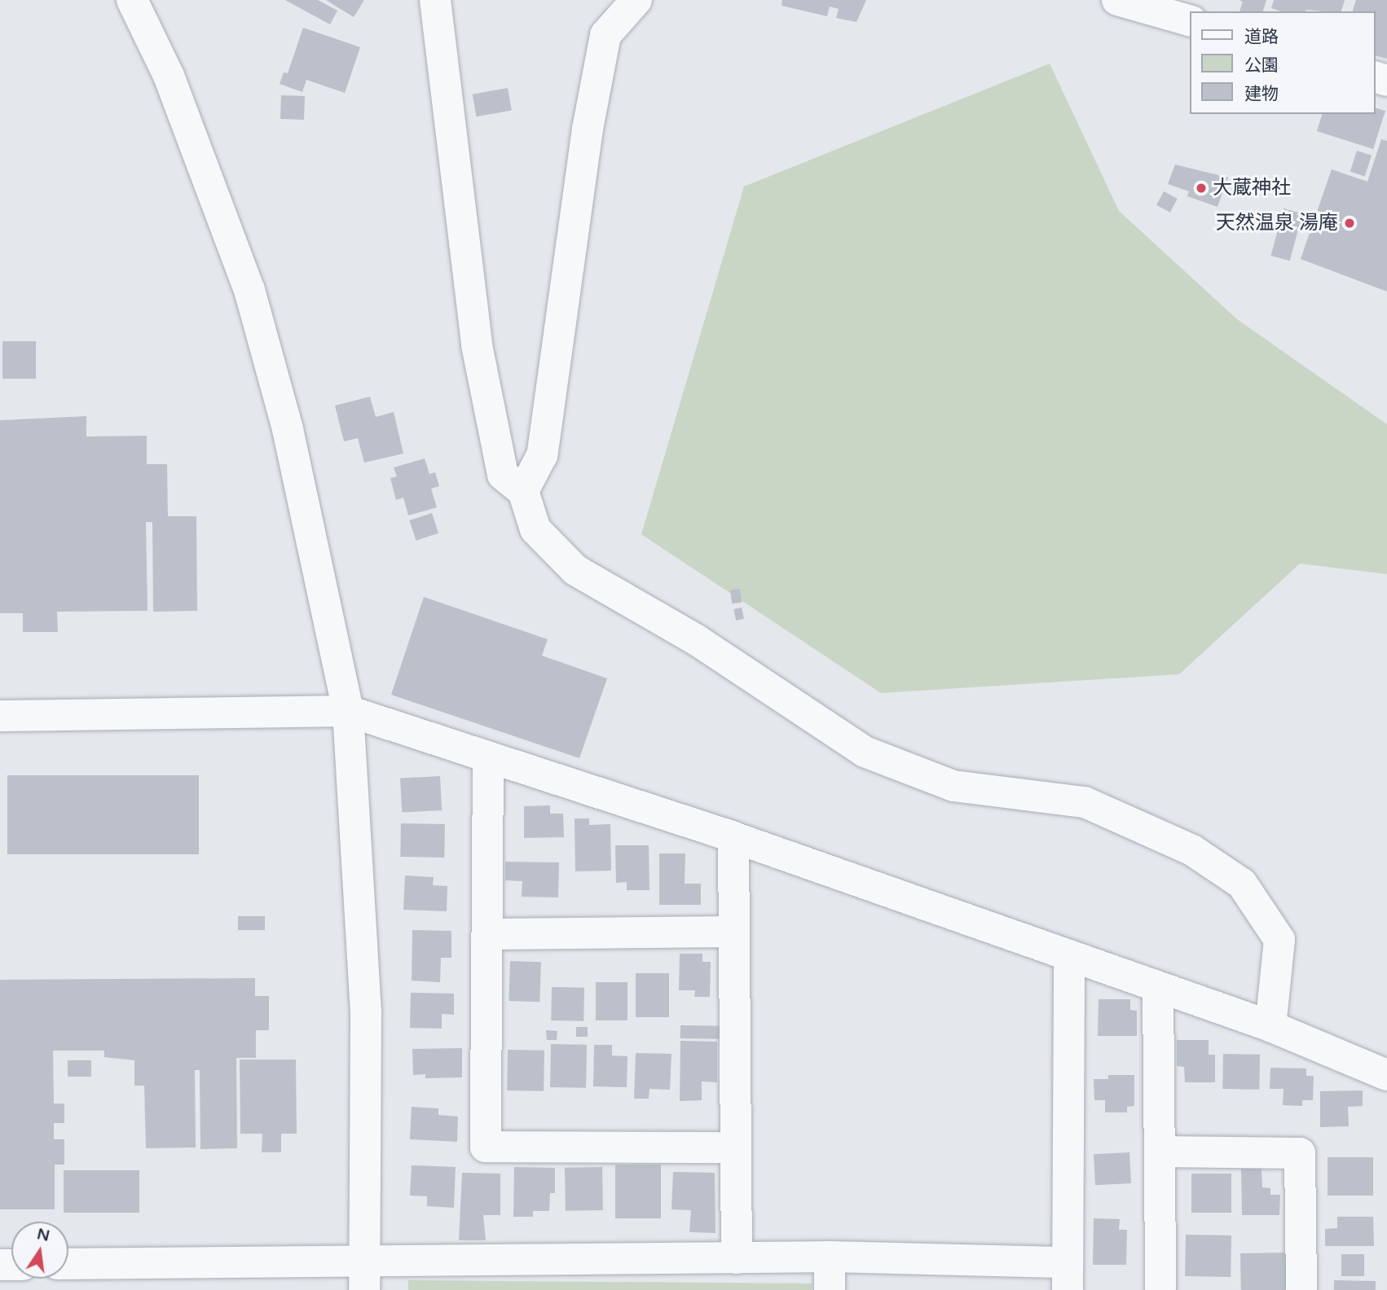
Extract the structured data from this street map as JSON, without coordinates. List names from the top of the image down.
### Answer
{
  "places": ["大蔵神社", "天然温泉 湯庵"],
  "legend": ["道路", "公園", "建物"],
  "north": "top"
}
